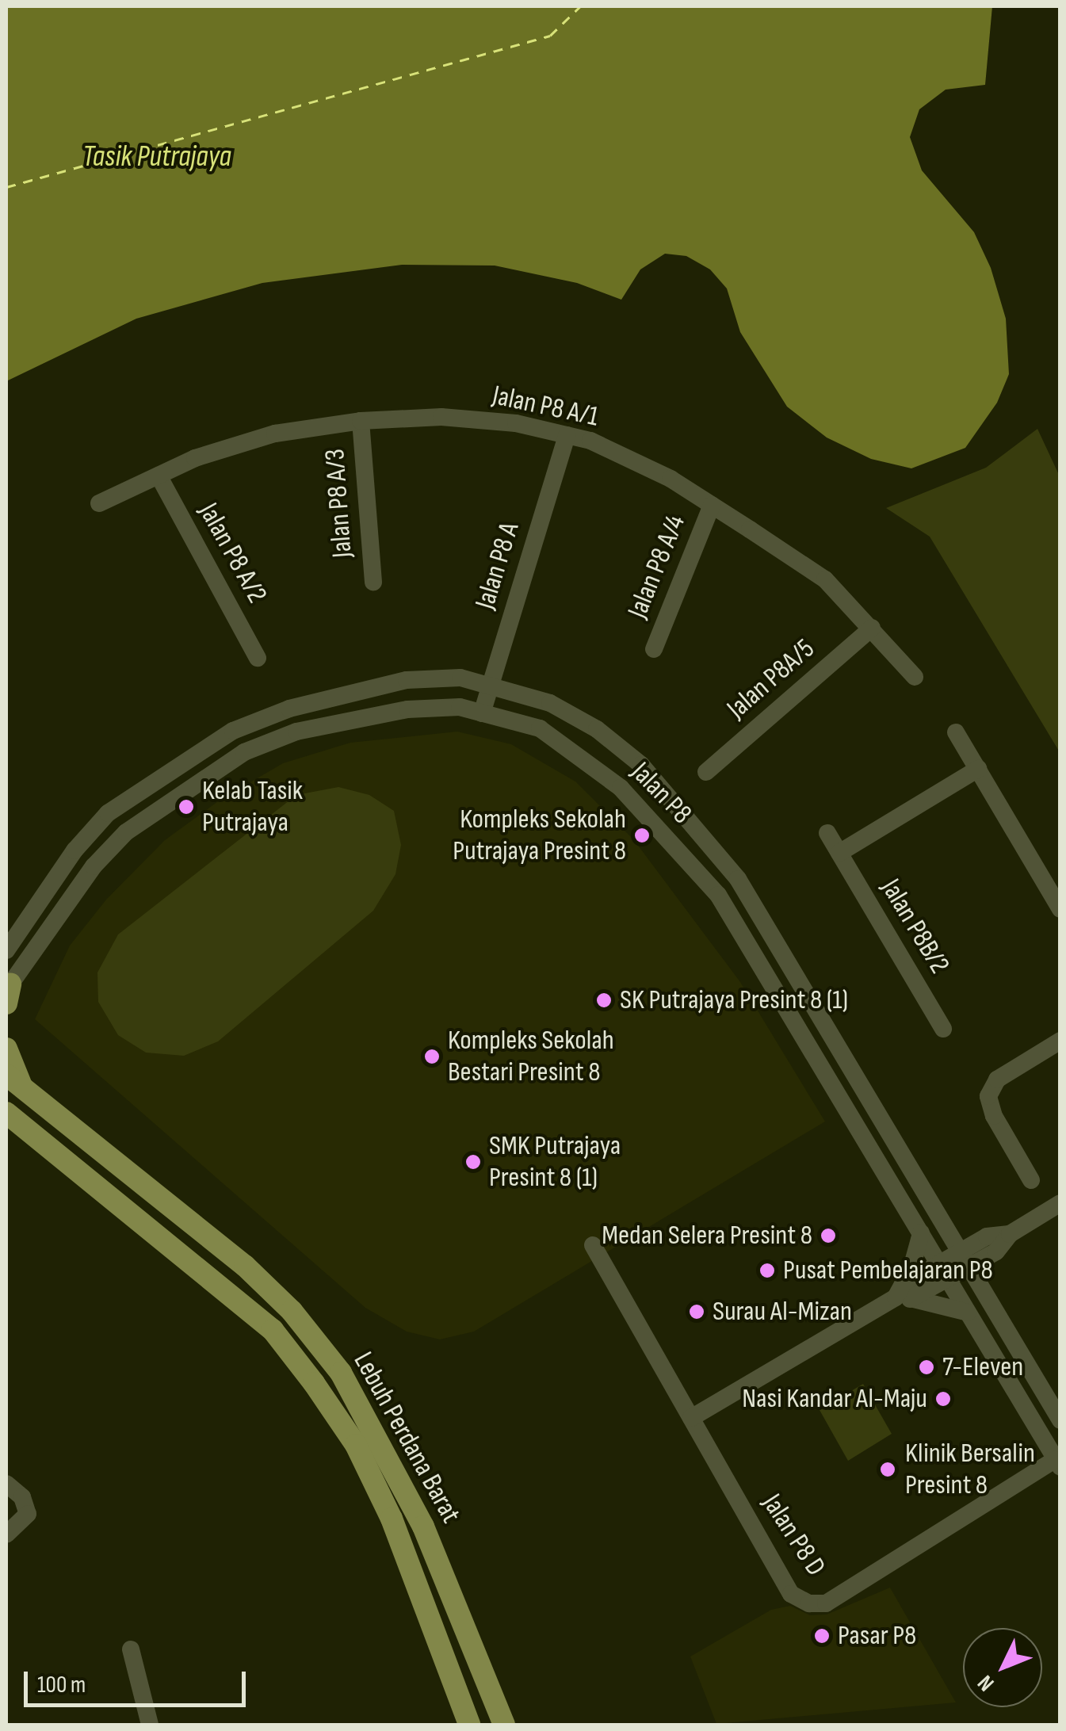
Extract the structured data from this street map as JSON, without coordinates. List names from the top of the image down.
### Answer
{
  "streets": {
    "main road": ["Lebuh Perdana Barat"],
    "street": [
      "Jalan P8 A/1",
      "Jalan P8 A/3",
      "Jalan P8 A/2",
      "Jalan P8 A",
      "Jalan P8 A/4",
      "Jalan P8A/5",
      "Jalan P8",
      "Jalan P8B/2",
      "Jalan P8 D"
    ]
  },
  "crossings": [
    ["Jalan P8 A/1", "Jalan P8 A/3"],
    ["Jalan P8 A/1", "Jalan P8 A/2"],
    ["Jalan P8 A/1", "Jalan P8 A"],
    ["Jalan P8 A/1", "Jalan P8 A/4"],
    ["Jalan P8 A/1", "Jalan P8A/5"],
    ["Jalan P8 A", "Jalan P8"],
    ["Jalan P8", "Jalan P8 D"]
  ],
  "water": ["Tasik Putrajaya"],
  "places": [
    "Kelab Tasik Putrajaya",
    "Kompleks Sekolah Putrajaya Presint 8",
    "SK Putrajaya Presint 8 (1)",
    "Kompleks Sekolah Bestari Presint 8",
    "SMK Putrajaya Presint 8 (1)",
    "Medan Selera Presint 8",
    "Pusat Pembelajaran P8",
    "Surau Al-Mizan",
    "7-Eleven",
    "Nasi Kandar Al-Maju",
    "Klinik Bersalin Presint 8",
    "Pasar P8"
  ],
  "scale_bar": "100 m",
  "north": "bottom left"
}
